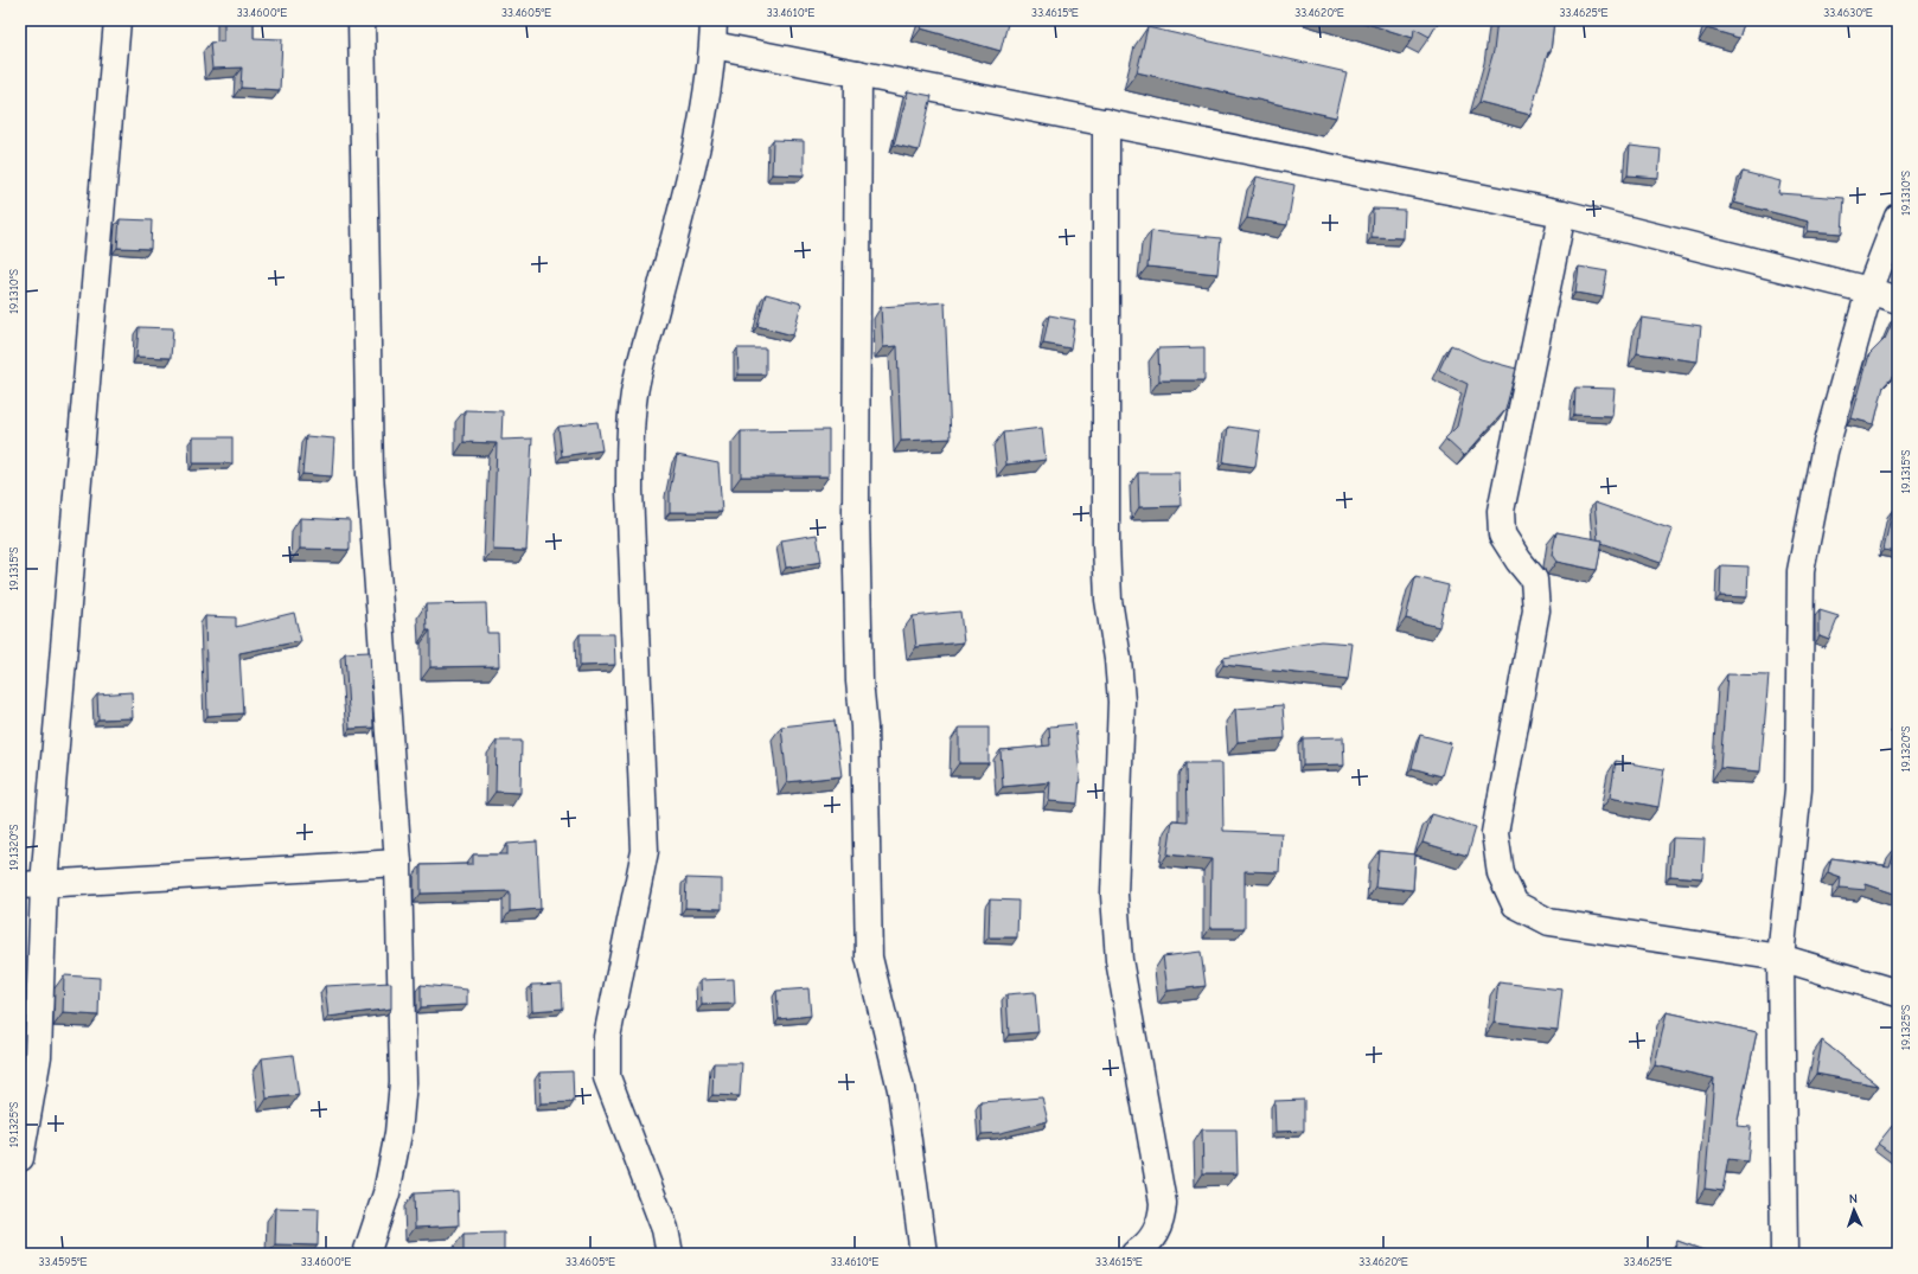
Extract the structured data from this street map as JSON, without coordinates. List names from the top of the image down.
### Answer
{
  "north": "top",
  "coordinates": [
    "33.4600°E",
    "33.4605°E",
    "33.4610°E",
    "33.4615°E",
    "33.4620°E",
    "33.4625°E",
    "33.4630°E",
    "19.1310°S",
    "19.1315°S",
    "19.1320°S",
    "19.1325°S",
    "33.4595°E"
  ]
}
